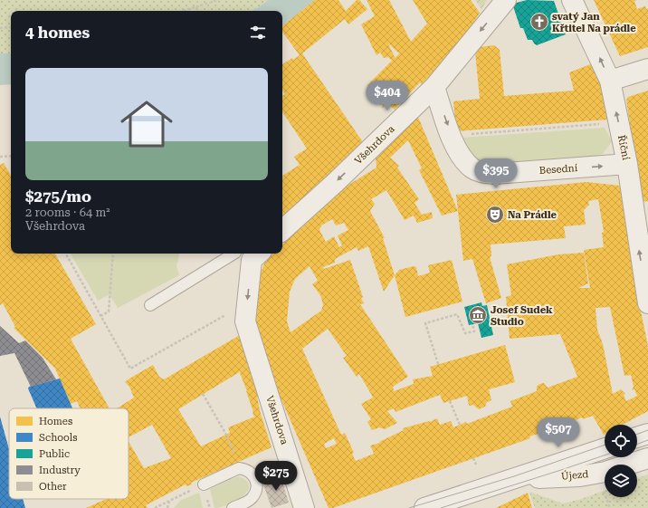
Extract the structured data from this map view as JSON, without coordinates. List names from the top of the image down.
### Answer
{
  "streets": {
    "street": [
      "Všehrdova",
      "Říční",
      "Besední",
      "Újezd"
    ]
  },
  "crossings": [
    ["Všehrdova", "Besední"],
    ["Říční", "Besední"]
  ],
  "one_way": ["Všehrdova", "Říční", "Besední"],
  "places": {
    "church": ["svatý Jan Křtitel Na prádle"],
    "theatre": ["Na Prádle"],
    "museum": ["Josef Sudek Studio"]
  },
  "legend": [
    "Homes",
    "Schools",
    "Public",
    "Industry",
    "Other"
  ],
  "page": {
    "heading": "4 homes",
    "list": [
      {
        "name": "$275/mo",
        "note": "2 rooms · 64 m² · Všehrdova"
      }
    ],
    "price": [
      "$404",
      "$395",
      "$507",
      "$275"
    ]
  }
}
